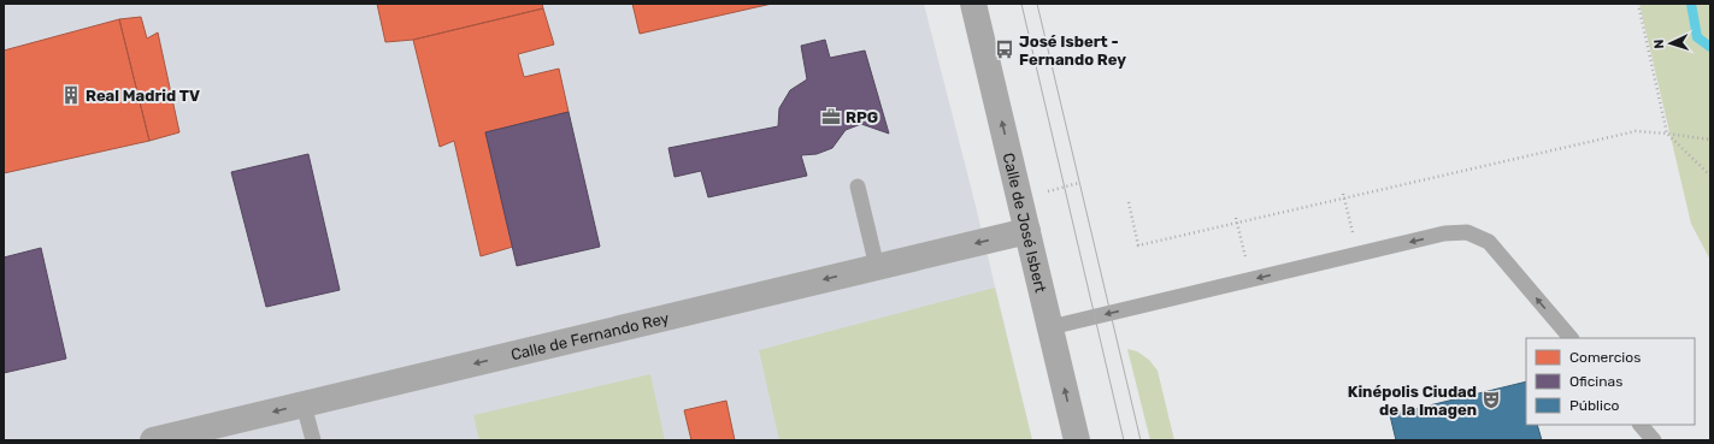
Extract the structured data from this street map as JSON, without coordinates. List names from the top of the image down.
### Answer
{
  "streets": {
    "street": ["Calle de José Isbert", "Calle de Fernando Rey"]
  },
  "crossings": [
    ["Calle de José Isbert", "Calle de Fernando Rey"]
  ],
  "one_way": ["Calle de José Isbert", "Calle de Fernando Rey"],
  "places": {
    "bus stop": ["José Isbert - Fernando Rey"],
    "building": ["Real Madrid TV"],
    "office": ["RPG"],
    "theatre": ["Kinépolis Ciudad de la Imagen"]
  },
  "legend": ["Comercios", "Oficinas", "Público"],
  "north": "left"
}
